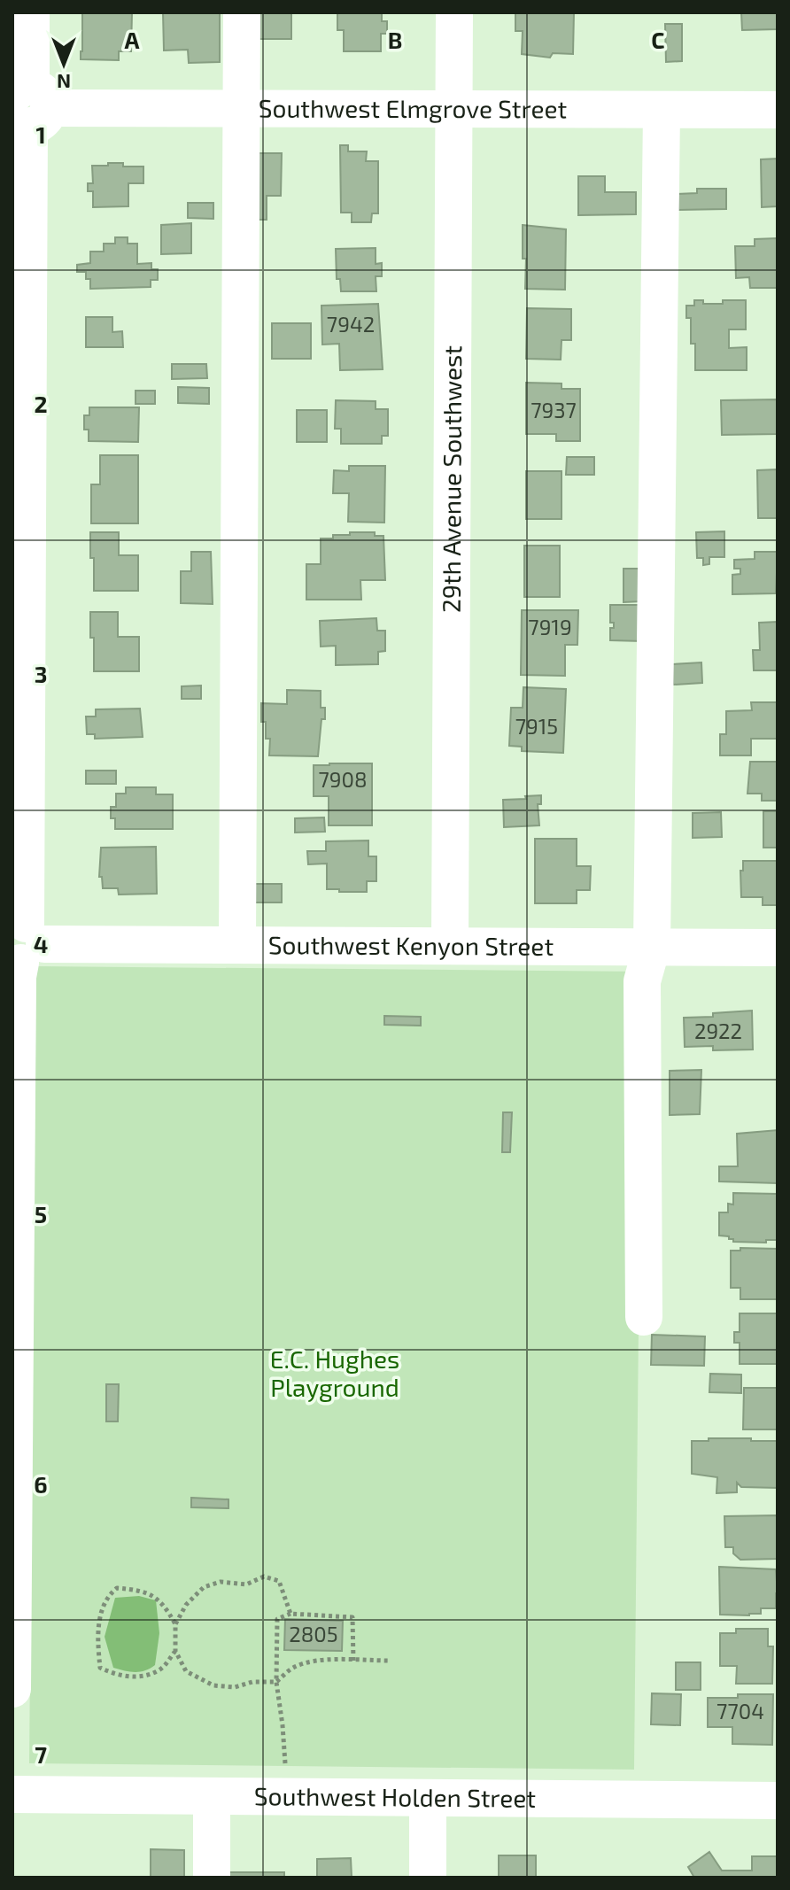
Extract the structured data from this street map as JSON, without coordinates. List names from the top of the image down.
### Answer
{
  "streets": {
    "street": [
      "Southwest Elmgrove Street",
      "29th Avenue Southwest",
      "Southwest Kenyon Street",
      "Southwest Holden Street"
    ]
  },
  "crossings": [
    ["Southwest Elmgrove Street", "29th Avenue Southwest"],
    ["29th Avenue Southwest", "Southwest Kenyon Street"]
  ],
  "parks": ["E.C. Hughes Playground"],
  "house_numbers": [
    "7942",
    "7937",
    "7919",
    "7915",
    "7908",
    "2922",
    "2805",
    "7704"
  ],
  "north": "bottom",
  "grid": {
    "columns": ["A", "B", "C"],
    "rows": [
      "1",
      "2",
      "3",
      "4",
      "5",
      "6",
      "7"
    ]
  }
}
